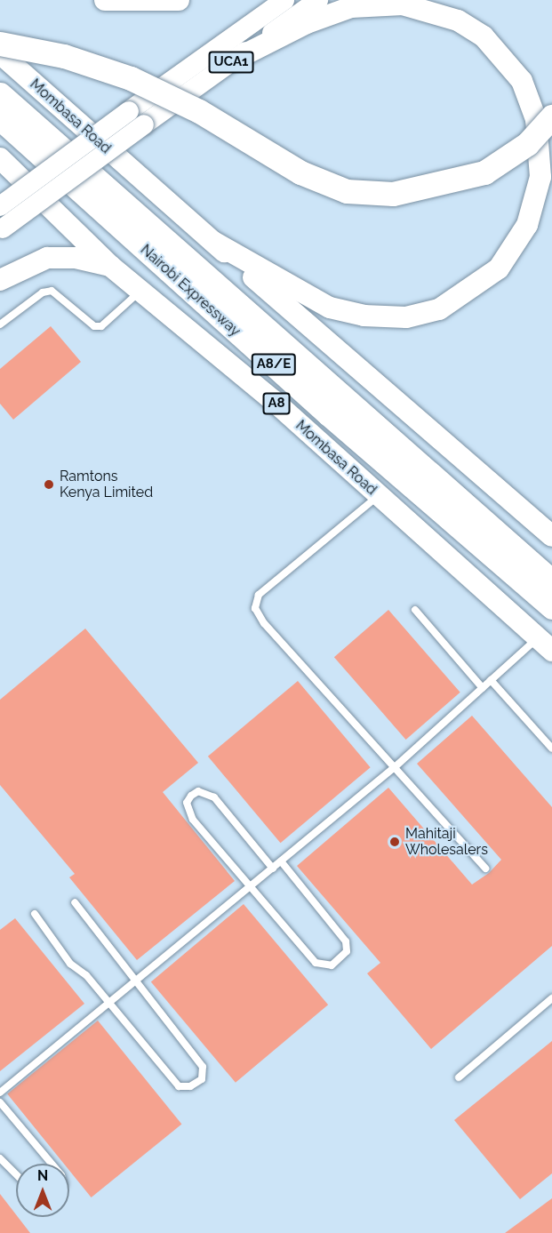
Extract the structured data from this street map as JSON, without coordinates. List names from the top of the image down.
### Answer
{
  "streets": {
    "highway": [
      "Mombasa Road",
      "Nairobi Expressway",
      "A8/E",
      "A8"
    ],
    "main road": ["UCA1"]
  },
  "places": ["Ramtons Kenya Limited", "Mahitaji Wholesalers"],
  "north": "top"
}
